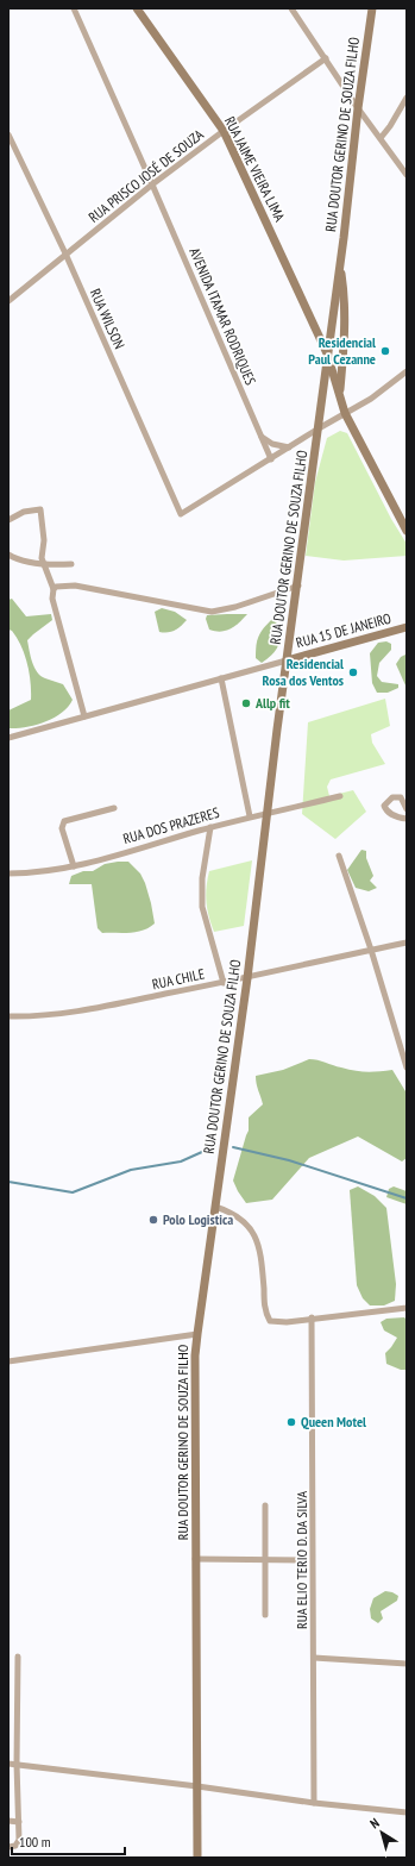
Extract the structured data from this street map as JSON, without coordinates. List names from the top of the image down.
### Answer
{
  "streets": {
    "main road": ["RUA DOUTOR GERINO DE SOUZA FILHO", "RUA JAIME VIEIRA LIMA", "RUA 15 DE JANEIRO"],
    "street": [
      "RUA PRISCO JOSÉ DE SOUZA",
      "AVENIDA ITAMAR RODRIQUES",
      "RUA WILSON",
      "RUA DOS PRAZERES",
      "RUA CHILE",
      "RUA ELIO TERIO D. DA SILVA"
    ]
  },
  "crossings": [
    ["RUA DOUTOR GERINO DE SOUZA FILHO", "RUA JAIME VIEIRA LIMA"],
    ["RUA DOUTOR GERINO DE SOUZA FILHO", "RUA 15 DE JANEIRO"],
    ["RUA DOUTOR GERINO DE SOUZA FILHO", "RUA DOS PRAZERES"],
    ["RUA DOUTOR GERINO DE SOUZA FILHO", "RUA CHILE"],
    ["RUA JAIME VIEIRA LIMA", "RUA PRISCO JOSÉ DE SOUZA"],
    ["RUA PRISCO JOSÉ DE SOUZA", "AVENIDA ITAMAR RODRIQUES"],
    ["RUA PRISCO JOSÉ DE SOUZA", "RUA WILSON"],
    ["AVENIDA ITAMAR RODRIQUES", "RUA WILSON"]
  ],
  "places": [
    "Residencial Paul Cezanne",
    "Residencial Rosa dos Ventos",
    "Allp fit",
    "Polo Logistica",
    "Queen Motel"
  ],
  "scale_bar": "100 m",
  "north": "top left"
}
